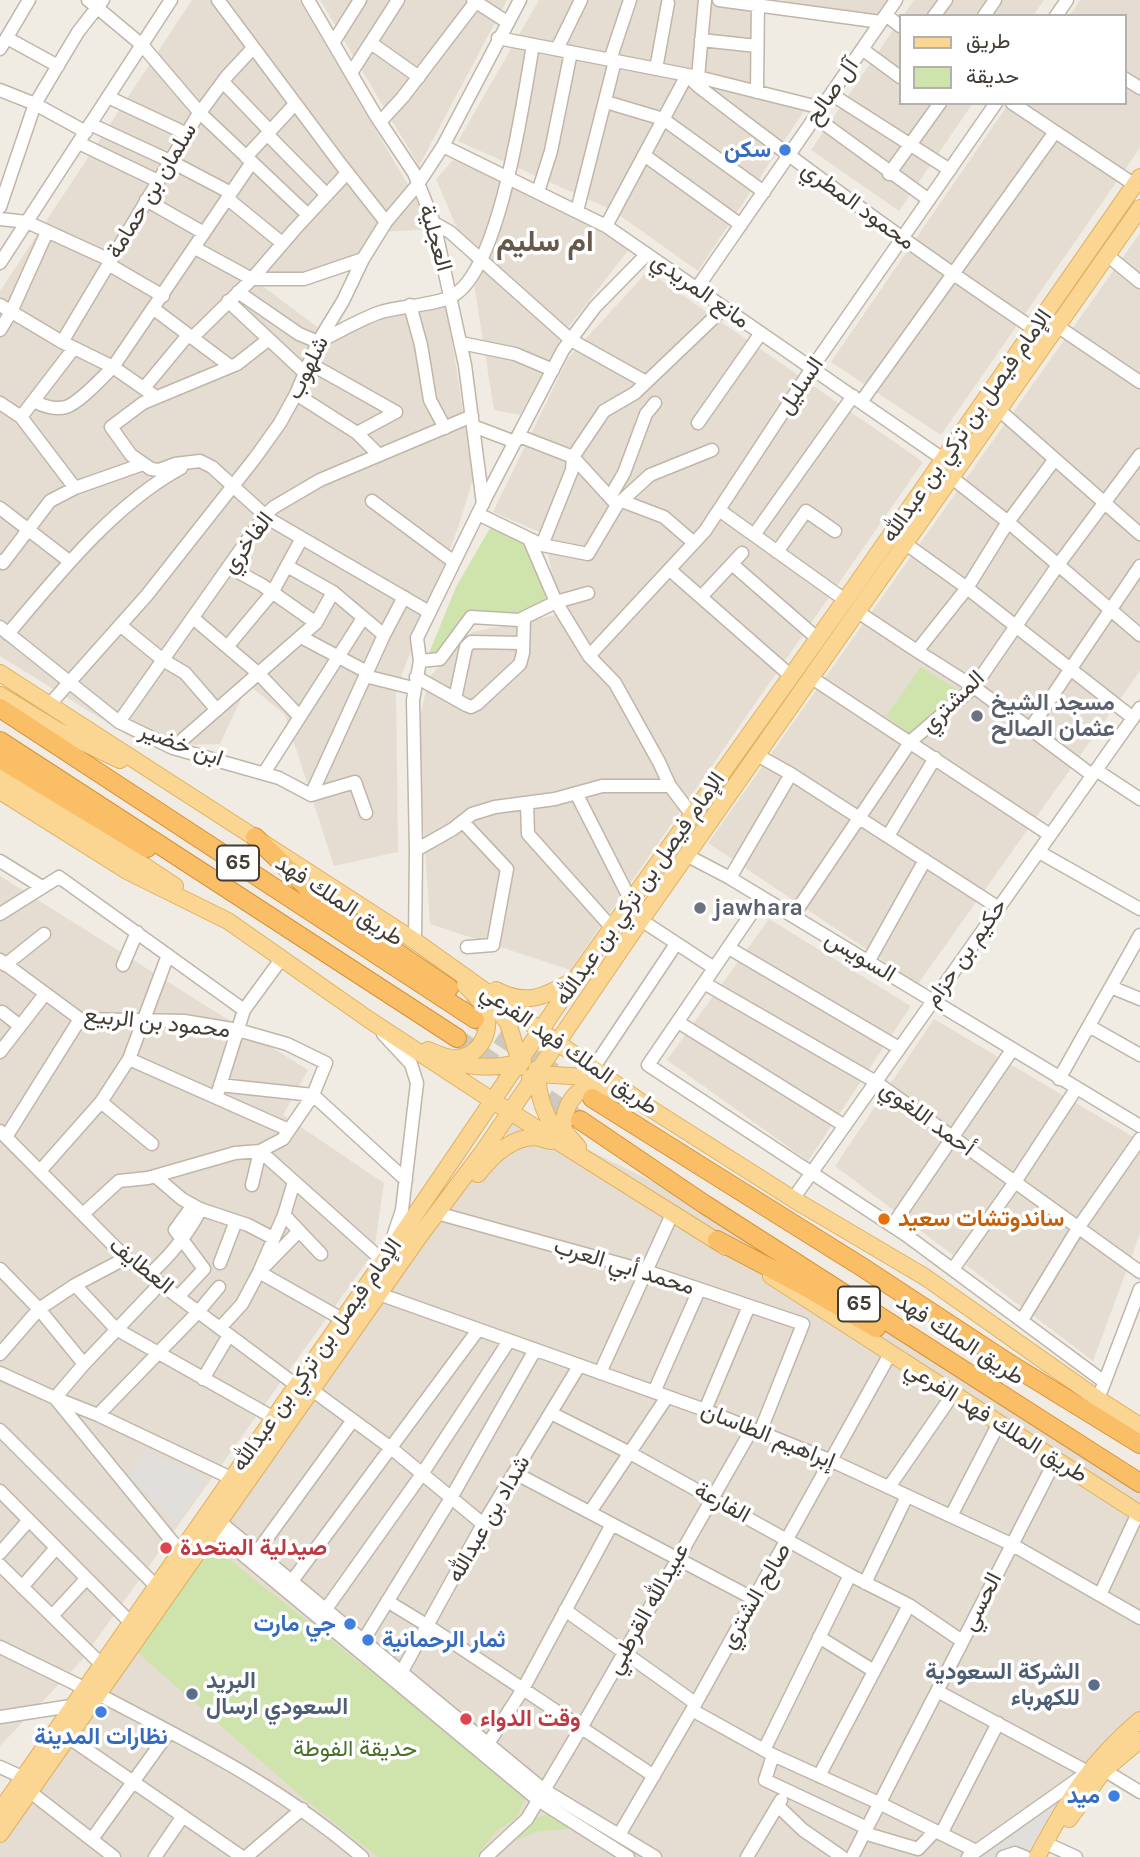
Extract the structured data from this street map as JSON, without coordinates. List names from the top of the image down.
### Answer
{
  "streets": {
    "highway": ["65", "طريق الملك فهد"],
    "main road": ["الإمام فيصل بن تركي بن عبدالله", "طريق الملك فهد الفرعي"],
    "street": [
      "آل صالح",
      "سلمان بن حمامة",
      "محمود المطري",
      "العجلية",
      "مانع المريدي",
      "شلهوب",
      "السليل",
      "الفاخري",
      "المشتري",
      "ابن خضير",
      "حكيم بن حزام",
      "السويس",
      "محمود بن الربيع",
      "أحمد اللغوي",
      "العطايف",
      "محمد أبي العرب",
      "إبراهيم الطاسان",
      "الفارعة",
      "شداد بن عبدالله",
      "صالح الشتري",
      "الحسي",
      "عبيدالله القرطبي"
    ]
  },
  "crossings": [
    ["آل صالح", "محمود المطري"],
    ["آل صالح", "مانع المريدي"],
    ["محمود المطري", "السليل"],
    ["محمود المطري", "الإمام فيصل بن تركي بن عبدالله"],
    ["العجلية", "شلهوب"],
    ["العجلية", "الفاخري"],
    ["مانع المريدي", "شلهوب"],
    ["مانع المريدي", "السليل"],
    ["مانع المريدي", "الإمام فيصل بن تركي بن عبدالله"],
    ["شلهوب", "ابن خضير"],
    ["شلهوب", "طريق الملك فهد الفرعي"],
    ["الإمام فيصل بن تركي بن عبدالله", "السويس"],
    ["الإمام فيصل بن تركي بن عبدالله", "طريق الملك فهد الفرعي"],
    ["الإمام فيصل بن تركي بن عبدالله", "العطايف"],
    ["الإمام فيصل بن تركي بن عبدالله", "إبراهيم الطاسان"],
    ["الفاخري", "ابن خضير"],
    ["المشتري", "السويس"],
    ["حكيم بن حزام", "السويس"],
    ["حكيم بن حزام", "طريق الملك فهد الفرعي"],
    ["حكيم بن حزام", "أحمد اللغوي"],
    ["طريق الملك فهد الفرعي", "صالح الشتري"],
    ["طريق الملك فهد الفرعي", "الحسي"],
    ["العطايف", "شداد بن عبدالله"],
    ["محمد أبي العرب", "عبيدالله القرطبي"],
    ["إبراهيم الطاسان", "شداد بن عبدالله"],
    ["إبراهيم الطاسان", "صالح الشتري"],
    ["إبراهيم الطاسان", "الحسي"],
    ["إبراهيم الطاسان", "عبيدالله القرطبي"],
    ["الفارعة", "شداد بن عبدالله"],
    ["الفارعة", "صالح الشتري"],
    ["الفارعة", "الحسي"],
    ["الفارعة", "عبيدالله القرطبي"]
  ],
  "districts": ["ام سليم"],
  "parks": ["حديقة الفوطة"],
  "places": [
    "سكن",
    "مسجد الشيخ عثمان الصالح",
    "jawhara",
    "ساندوتشات سعيد",
    "صيدلية المتحدة",
    "جي مارت",
    "ثمار الرحمانية",
    "الشركة السعودية للكهرباء",
    "البريد السعودي ارسال",
    "نظارات المدينة",
    "وقت الدواء",
    "ميد"
  ],
  "legend": ["طريق", "حديقة"]
}
